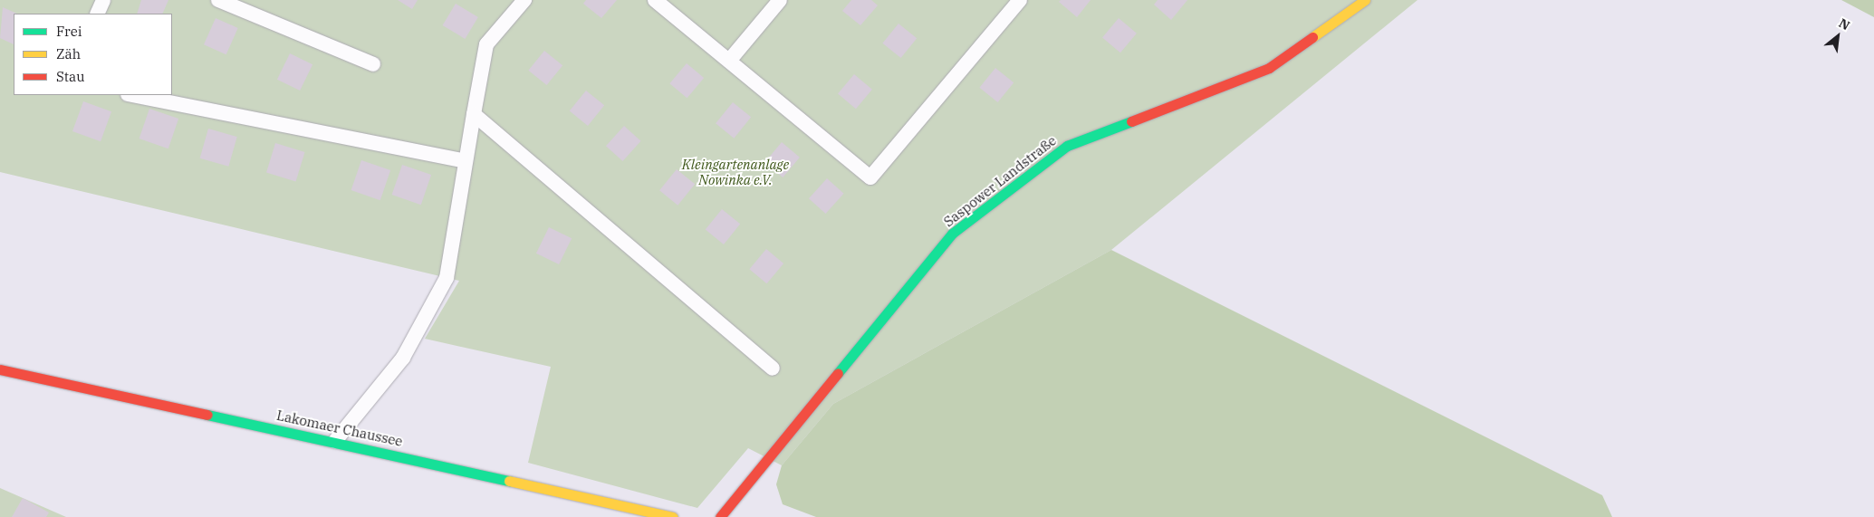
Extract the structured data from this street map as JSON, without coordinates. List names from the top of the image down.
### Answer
{
  "streets": {
    "street": ["Saspower Landstraße", "Lakomaer Chaussee"]
  },
  "parks": ["Kleingartenanlage Nowinka e.V."],
  "legend": ["Frei", "Zäh", "Stau"],
  "north": "top right"
}
